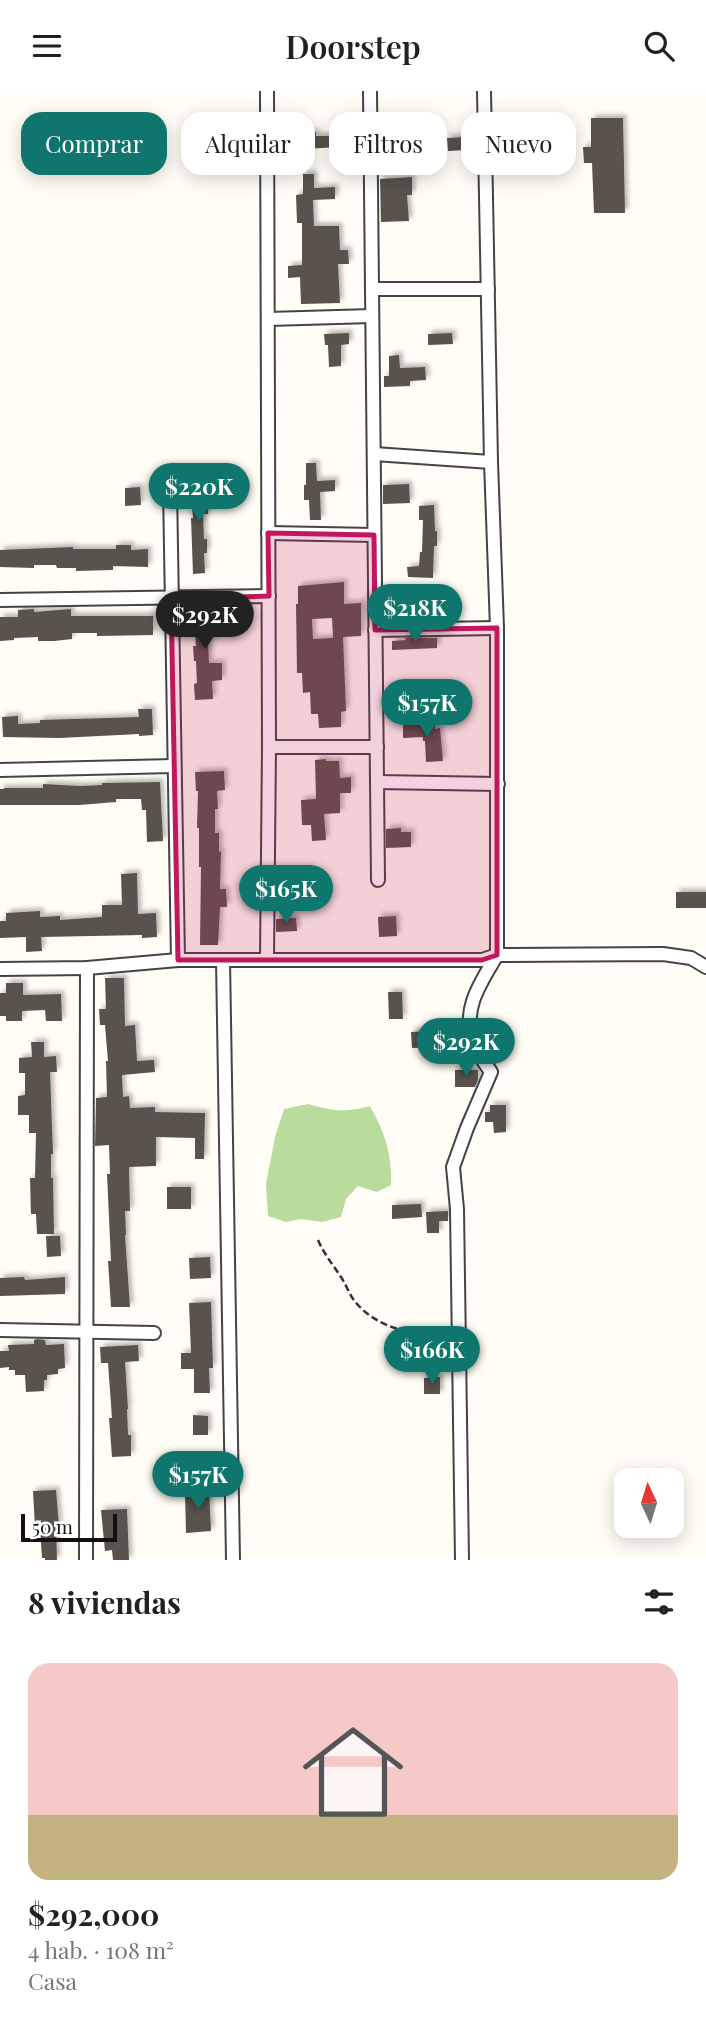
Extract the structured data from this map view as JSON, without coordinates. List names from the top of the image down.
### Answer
{
  "scale_bar": "50 m",
  "north": "top",
  "page": {
    "header": "Doorstep",
    "chip": [
      "Comprar",
      "Alquilar",
      "Filtros",
      "Nuevo"
    ],
    "price": [
      "$220K",
      "$218K",
      "$292K",
      "$157K",
      "$165K",
      "$292K",
      "$166K",
      "$157K"
    ],
    "scale": "50 m",
    "heading": "8 viviendas",
    "list": [
      {
        "name": "$292,000",
        "note": "4 hab. · 108 m² · Casa"
      }
    ]
  }
}
